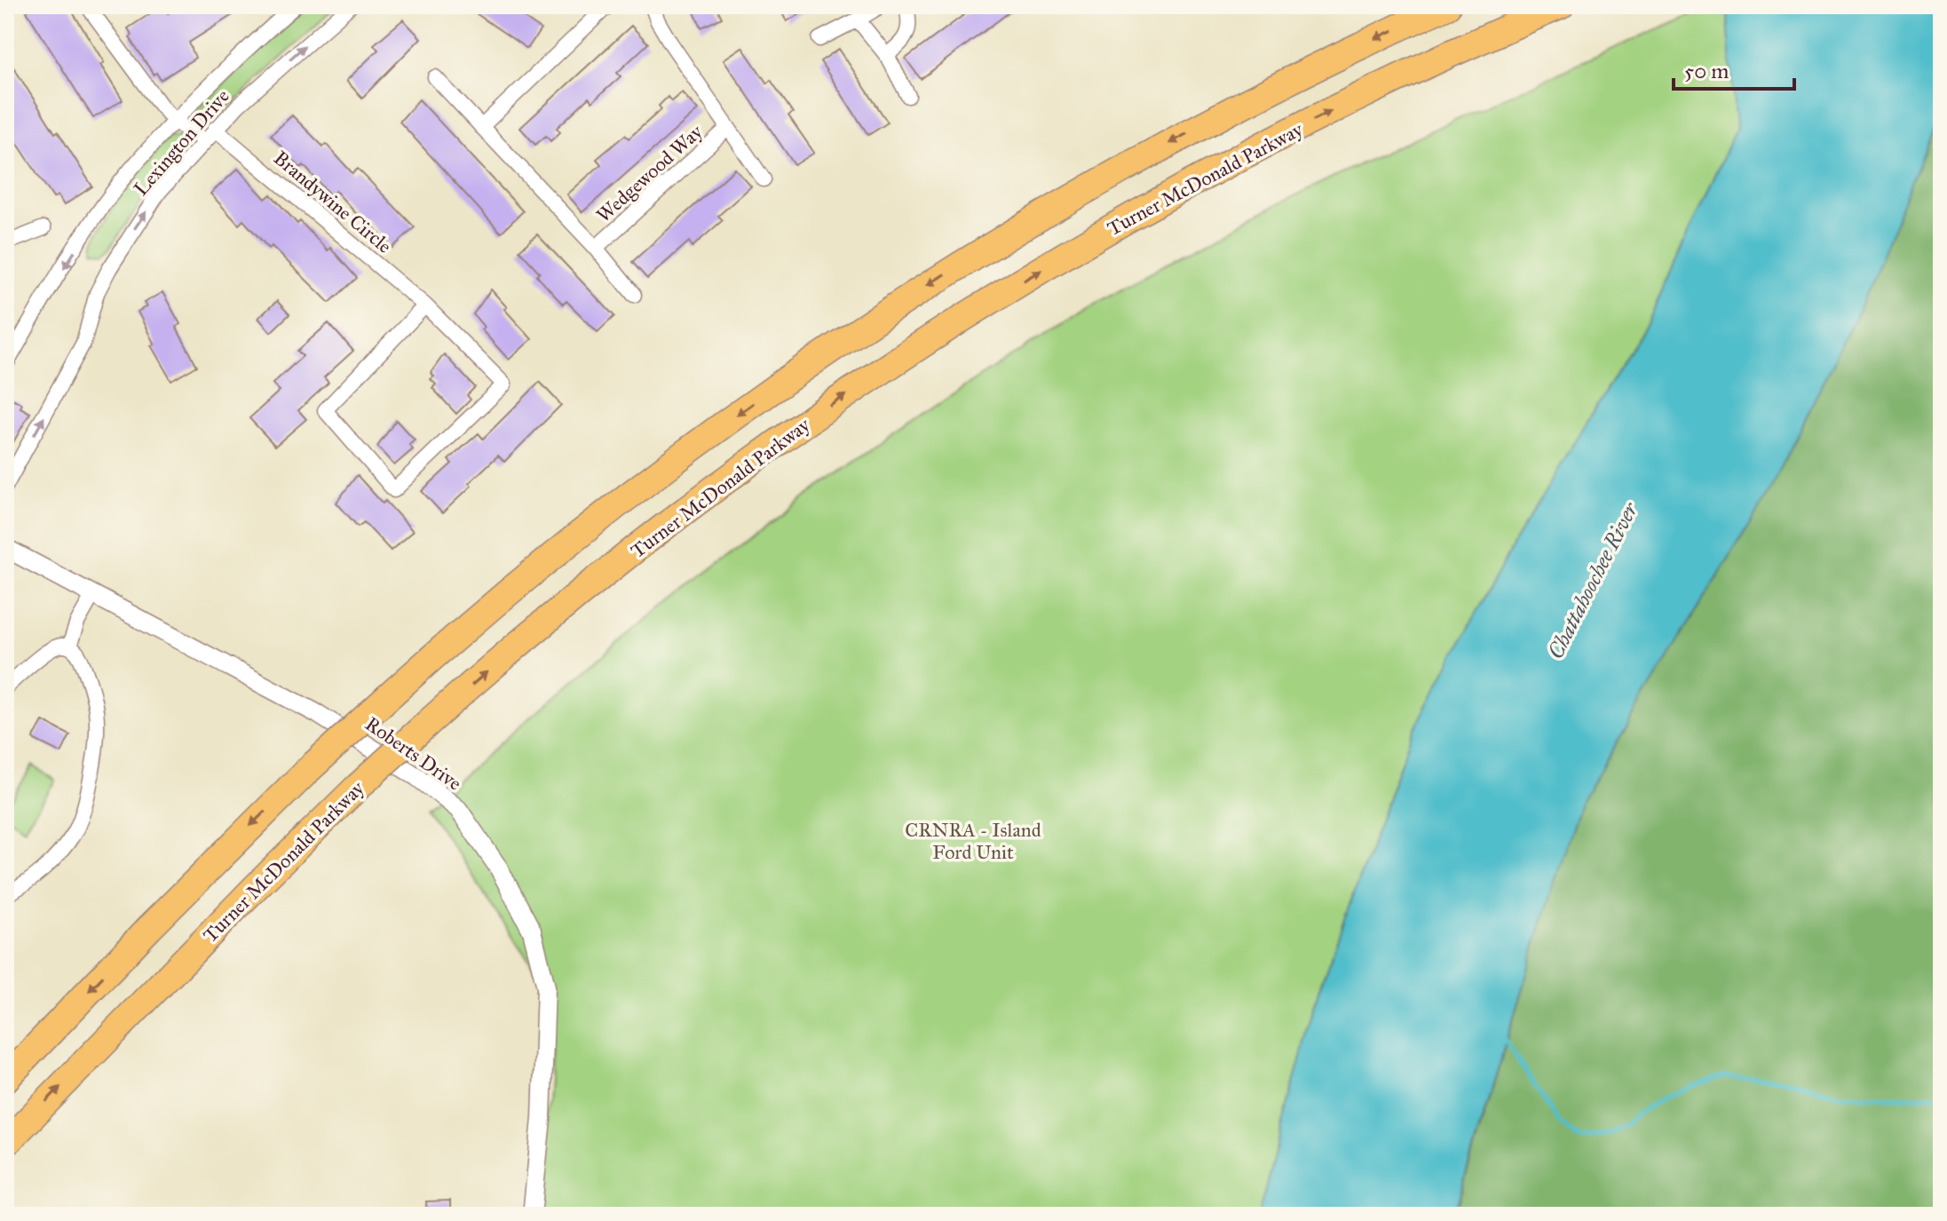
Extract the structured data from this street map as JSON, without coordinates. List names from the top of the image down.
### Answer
{
  "streets": {
    "highway": ["Turner McDonald Parkway"],
    "street": [
      "Lexington Drive",
      "Wedgewood Way",
      "Brandywine Circle",
      "Roberts Drive"
    ]
  },
  "crossings": [
    ["Lexington Drive", "Brandywine Circle"]
  ],
  "water": ["Chattahoochee River"],
  "parks": ["CRNRA - Island Ford Unit"],
  "scale_bar": "50 m"
}
